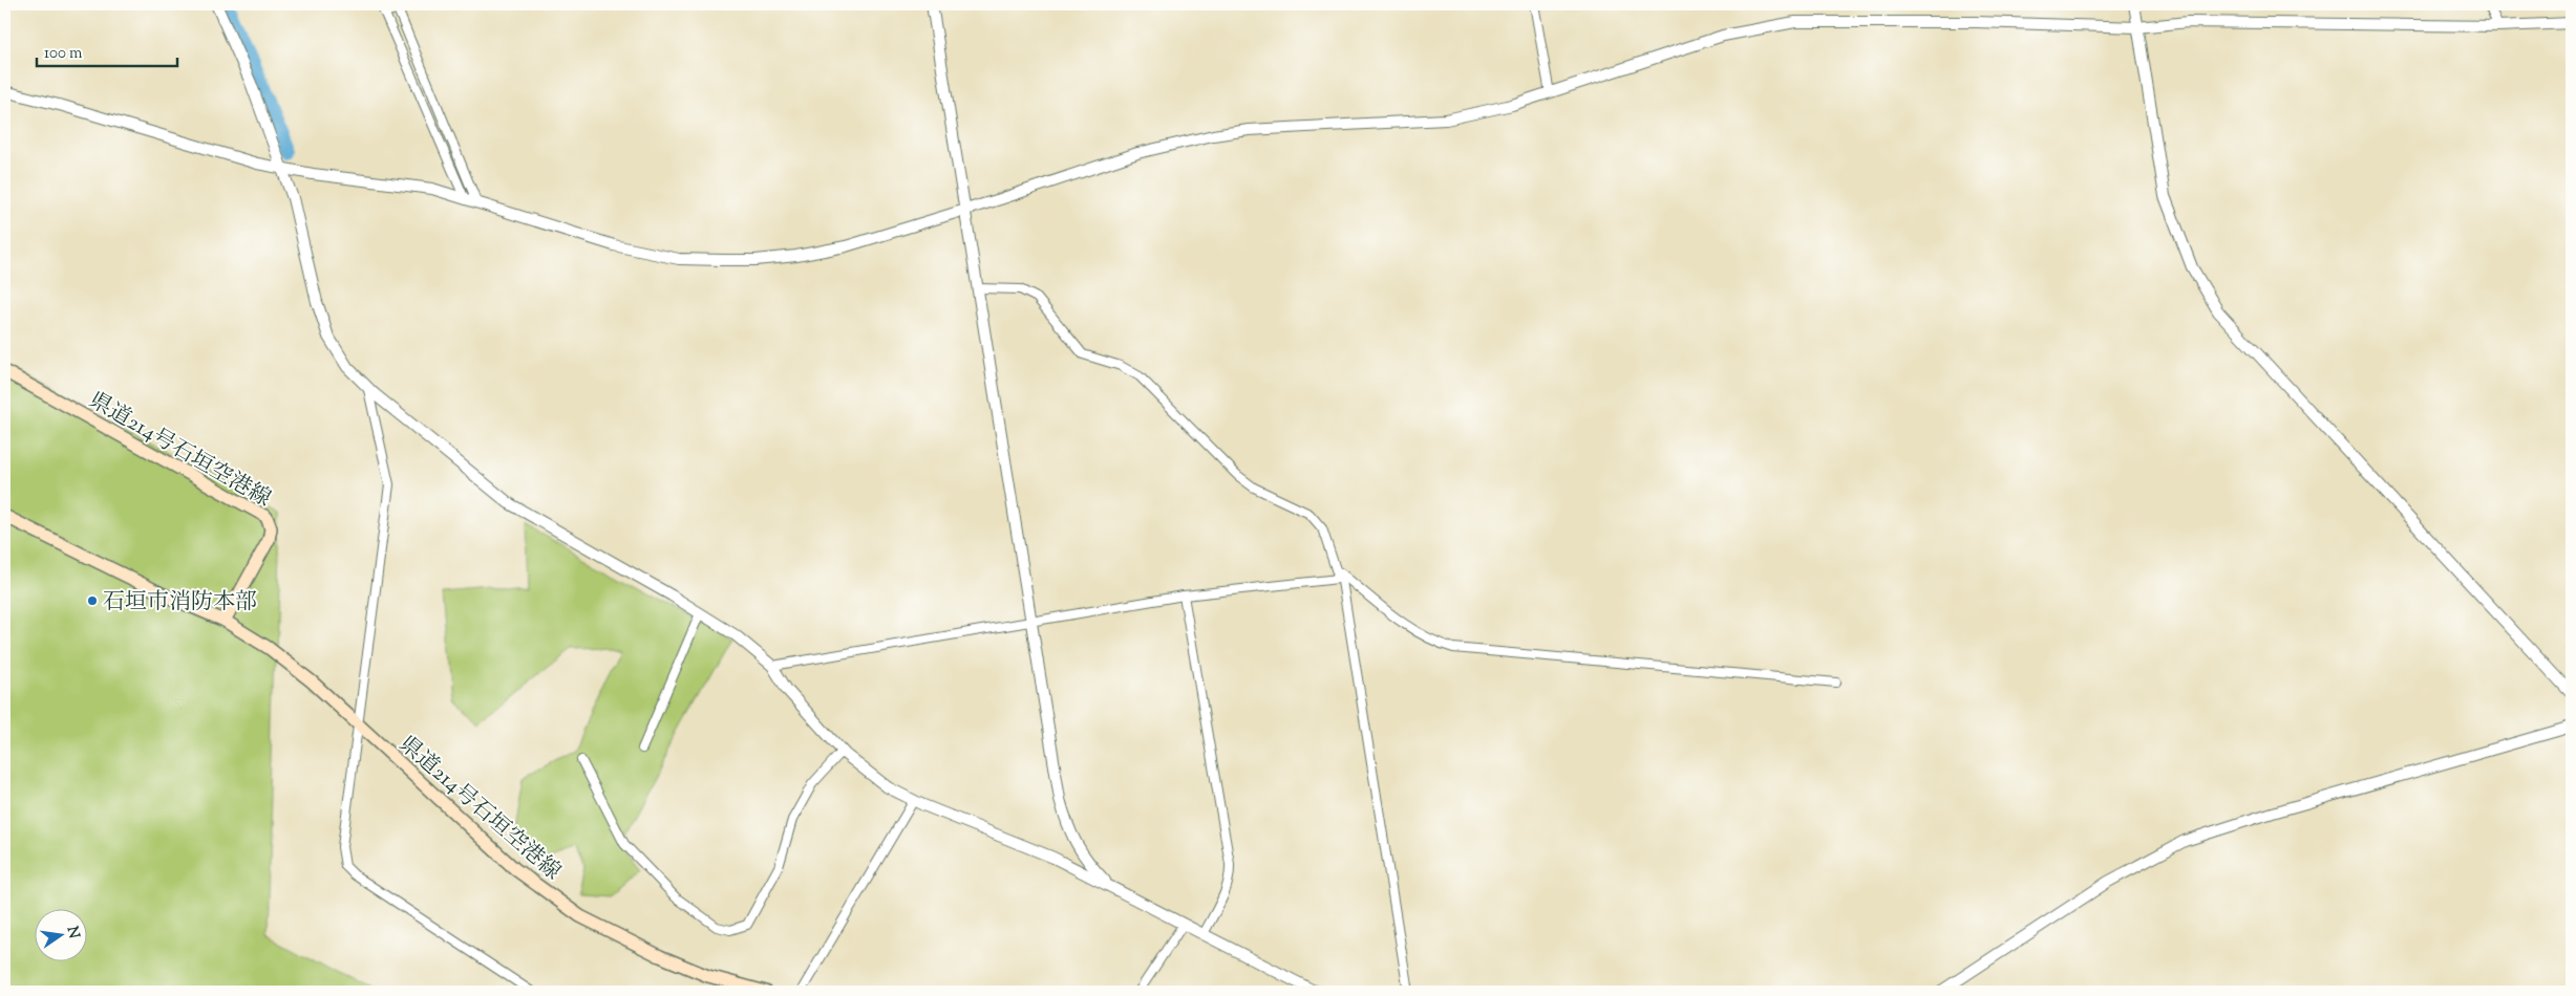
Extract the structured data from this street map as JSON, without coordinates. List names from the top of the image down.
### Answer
{
  "streets": {
    "main road": ["県道214号石垣空港線"]
  },
  "places": ["石垣市消防本部"],
  "scale_bar": "100 m",
  "north": "right"
}
